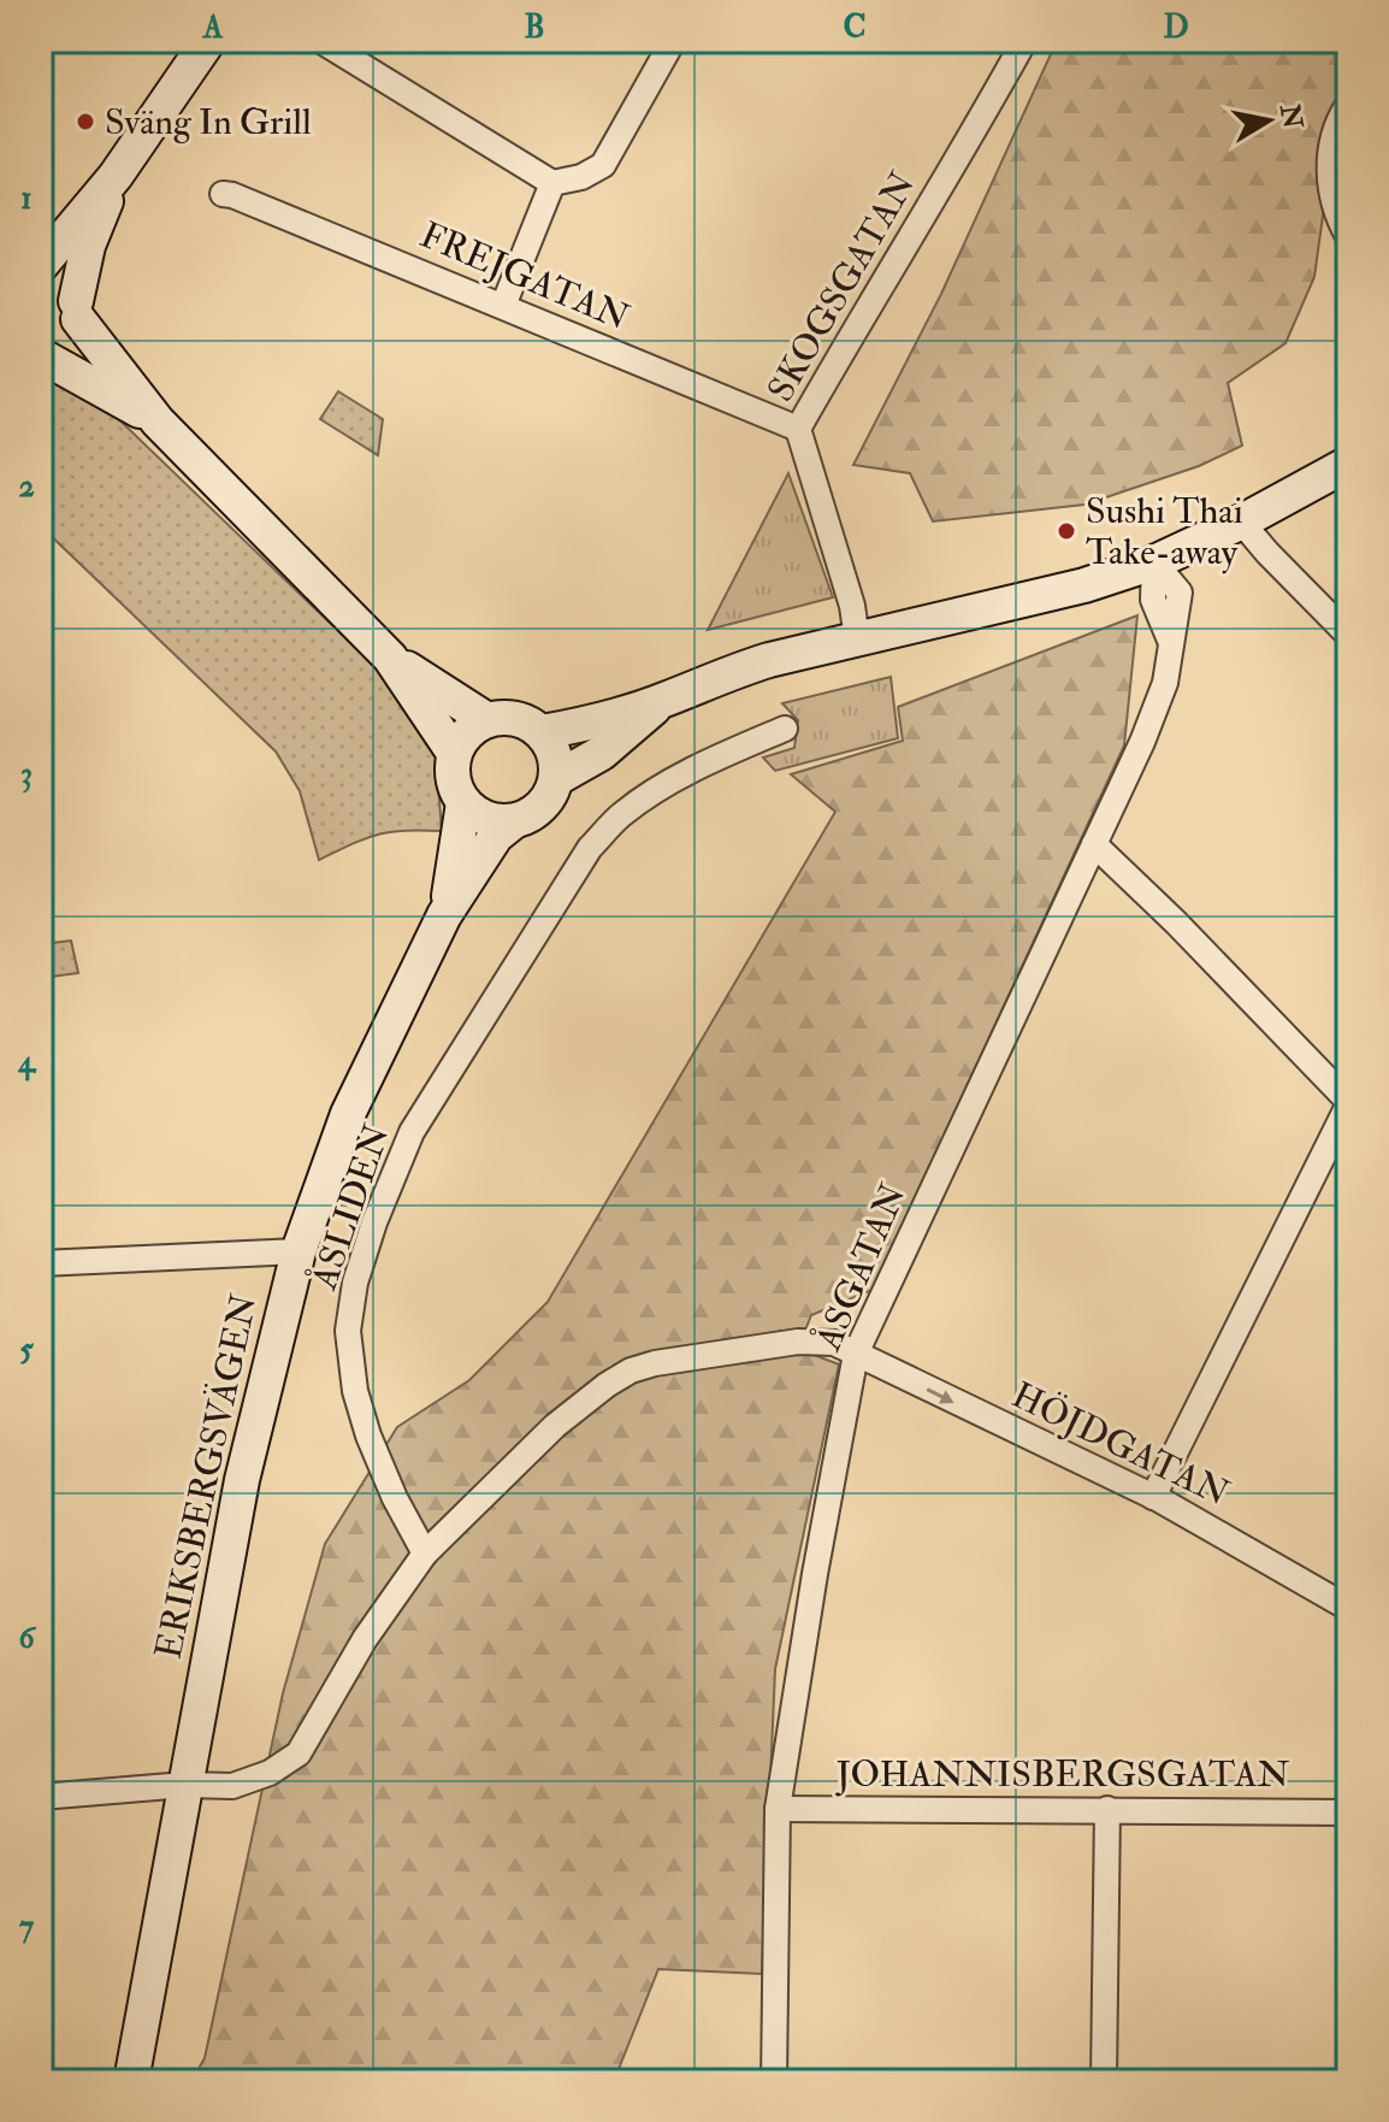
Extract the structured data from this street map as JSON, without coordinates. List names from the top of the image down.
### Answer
{
  "streets": {
    "main road": ["ERIKSBERGSVÄGEN"],
    "street": [
      "FREJGATAN",
      "SKOGSGATAN",
      "ÅSLIDEN",
      "ÅSGATAN",
      "HÖJDGATAN",
      "JOHANNISBERGSGATAN"
    ]
  },
  "crossings": [
    ["FREJGATAN", "SKOGSGATAN"],
    ["ÅSLIDEN", "HÖJDGATAN"],
    ["ÅSGATAN", "HÖJDGATAN"],
    ["ÅSGATAN", "JOHANNISBERGSGATAN"]
  ],
  "places": ["Sväng In Grill", "Sushi Thai Take-away"],
  "north": "right",
  "grid": {
    "columns": [
      "A",
      "B",
      "C",
      "D"
    ],
    "rows": [
      "1",
      "2",
      "3",
      "4",
      "5",
      "6",
      "7"
    ]
  }
}
